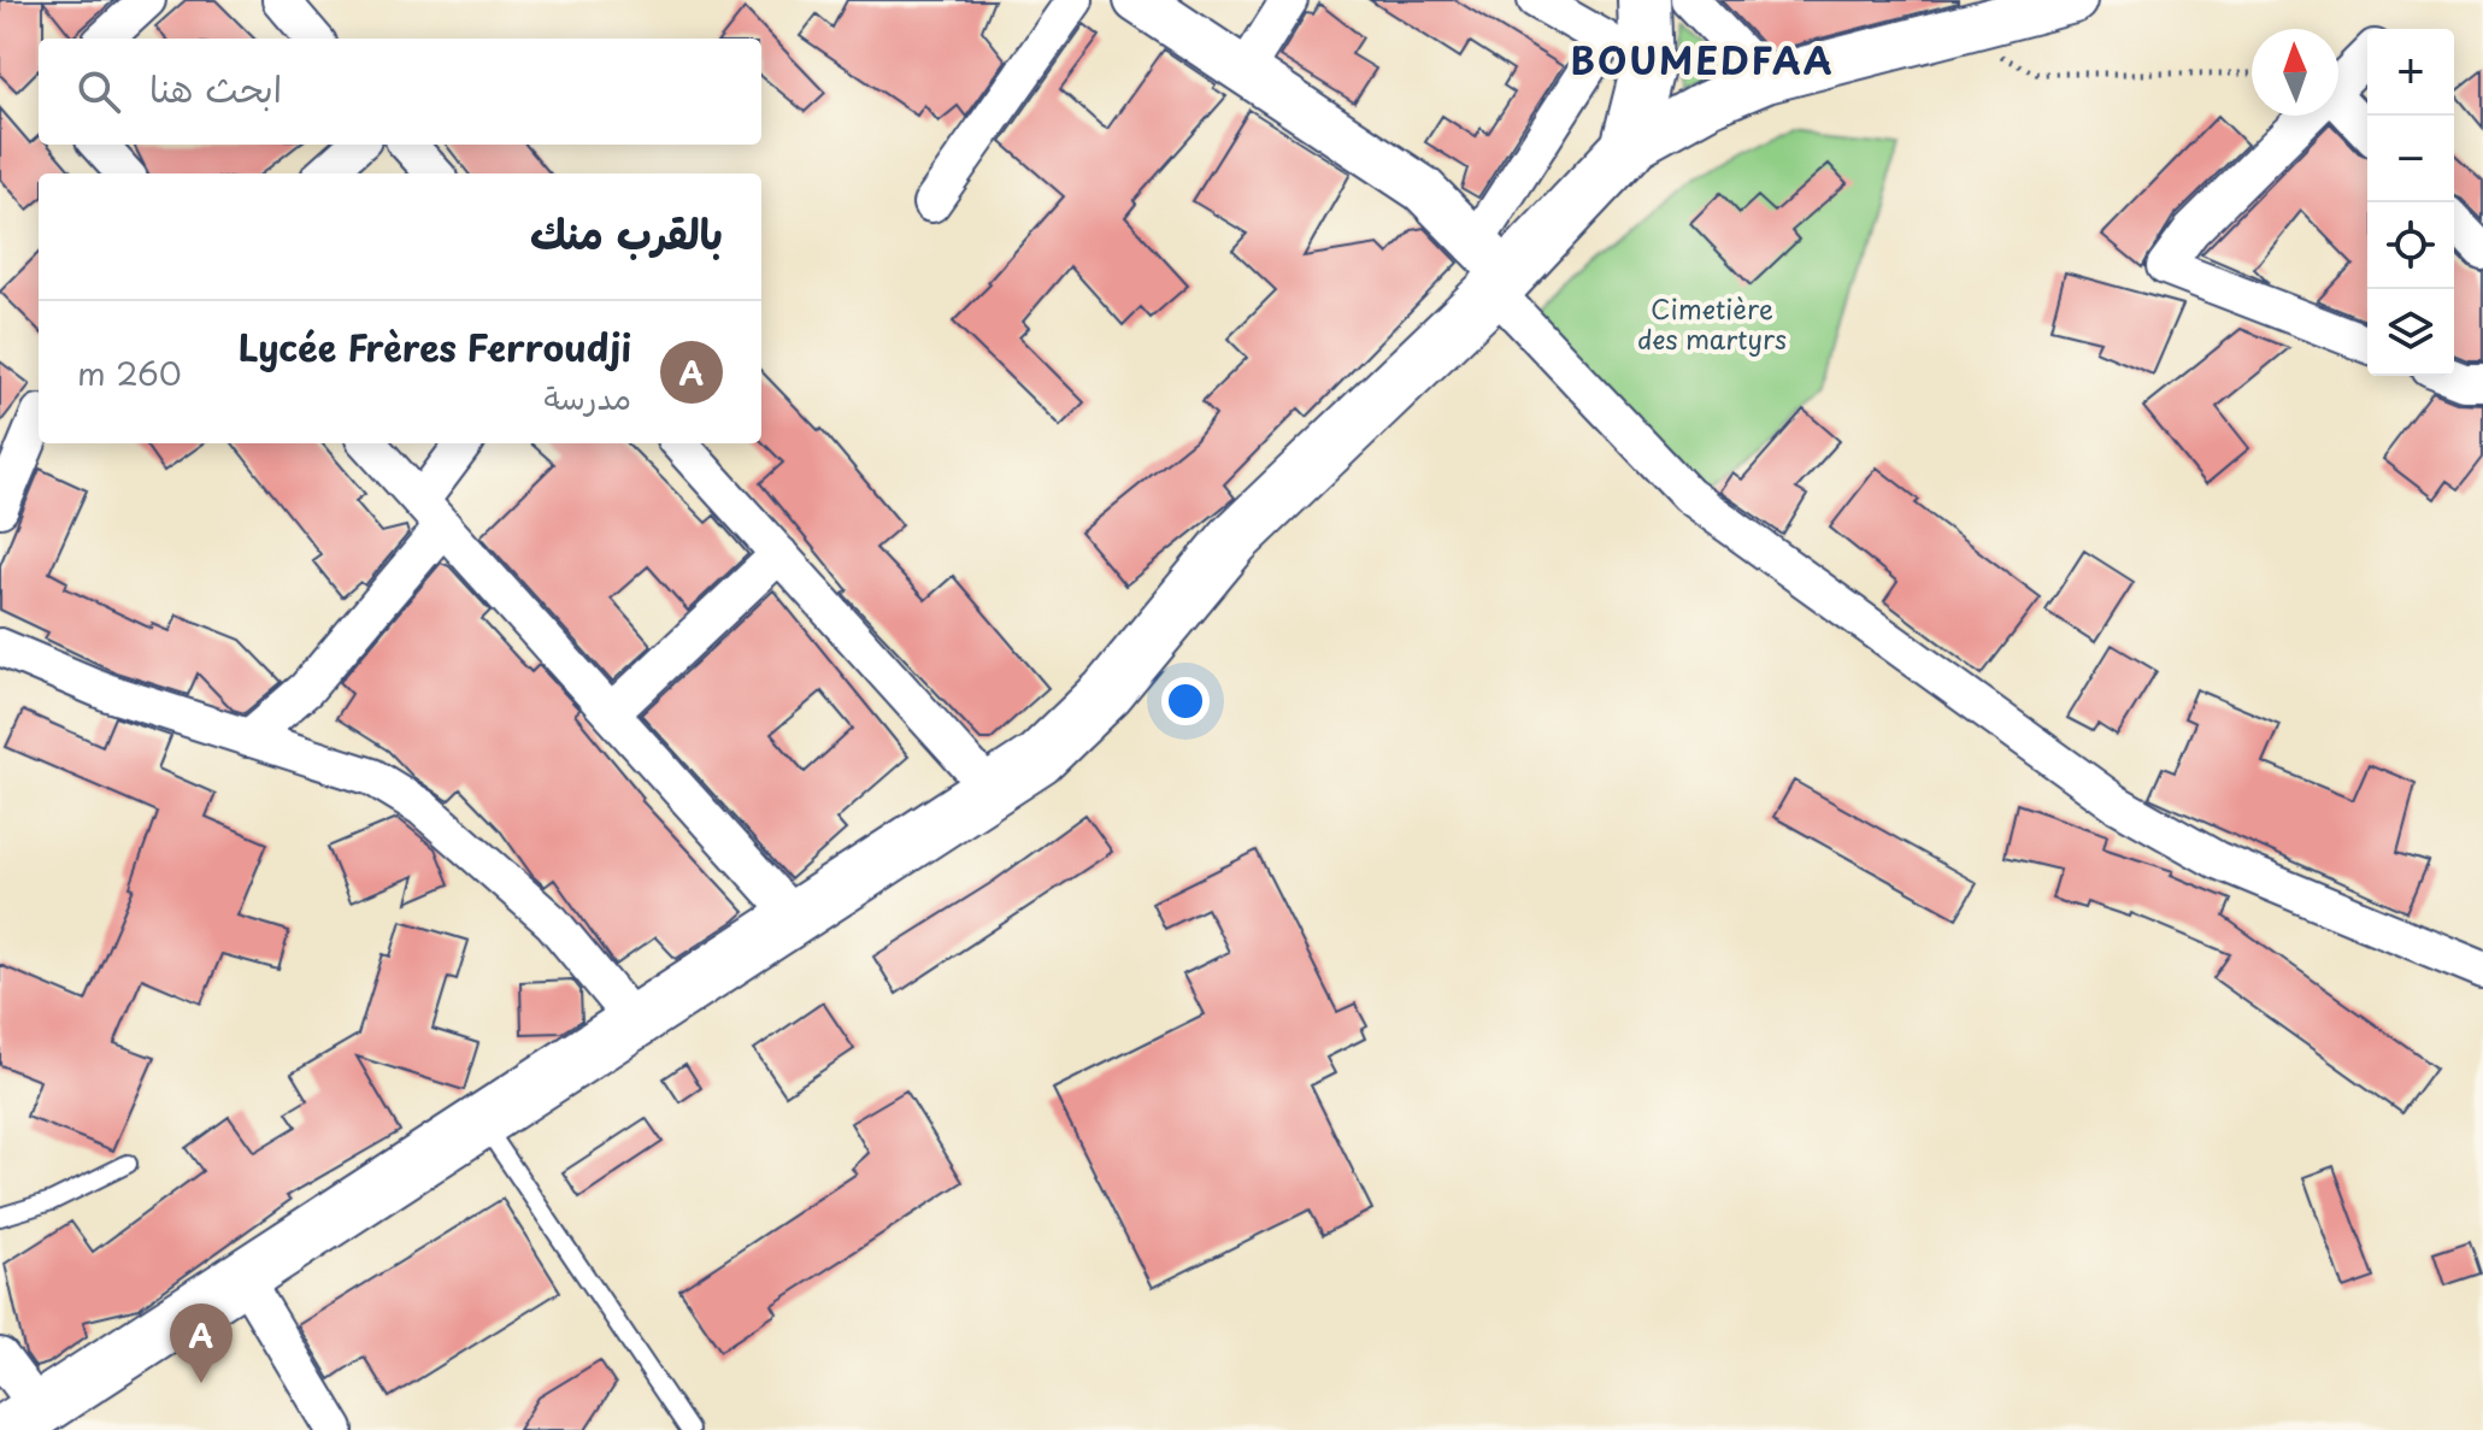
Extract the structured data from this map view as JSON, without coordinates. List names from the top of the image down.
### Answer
{
  "districts": ["BOUMEDFAA"],
  "parks": ["Cimetière des martyrs"],
  "north": "top",
  "page": {
    "map_buttons": ["+", "−"],
    "search": "ابحث هنا",
    "heading": "بالقرب منك",
    "list": [
      {
        "mark": "A",
        "name": "Lycée Frères Ferroudji",
        "note": "مدرسة",
        "value": "260 m"
      }
    ],
    "pins": "A"
  }
}
